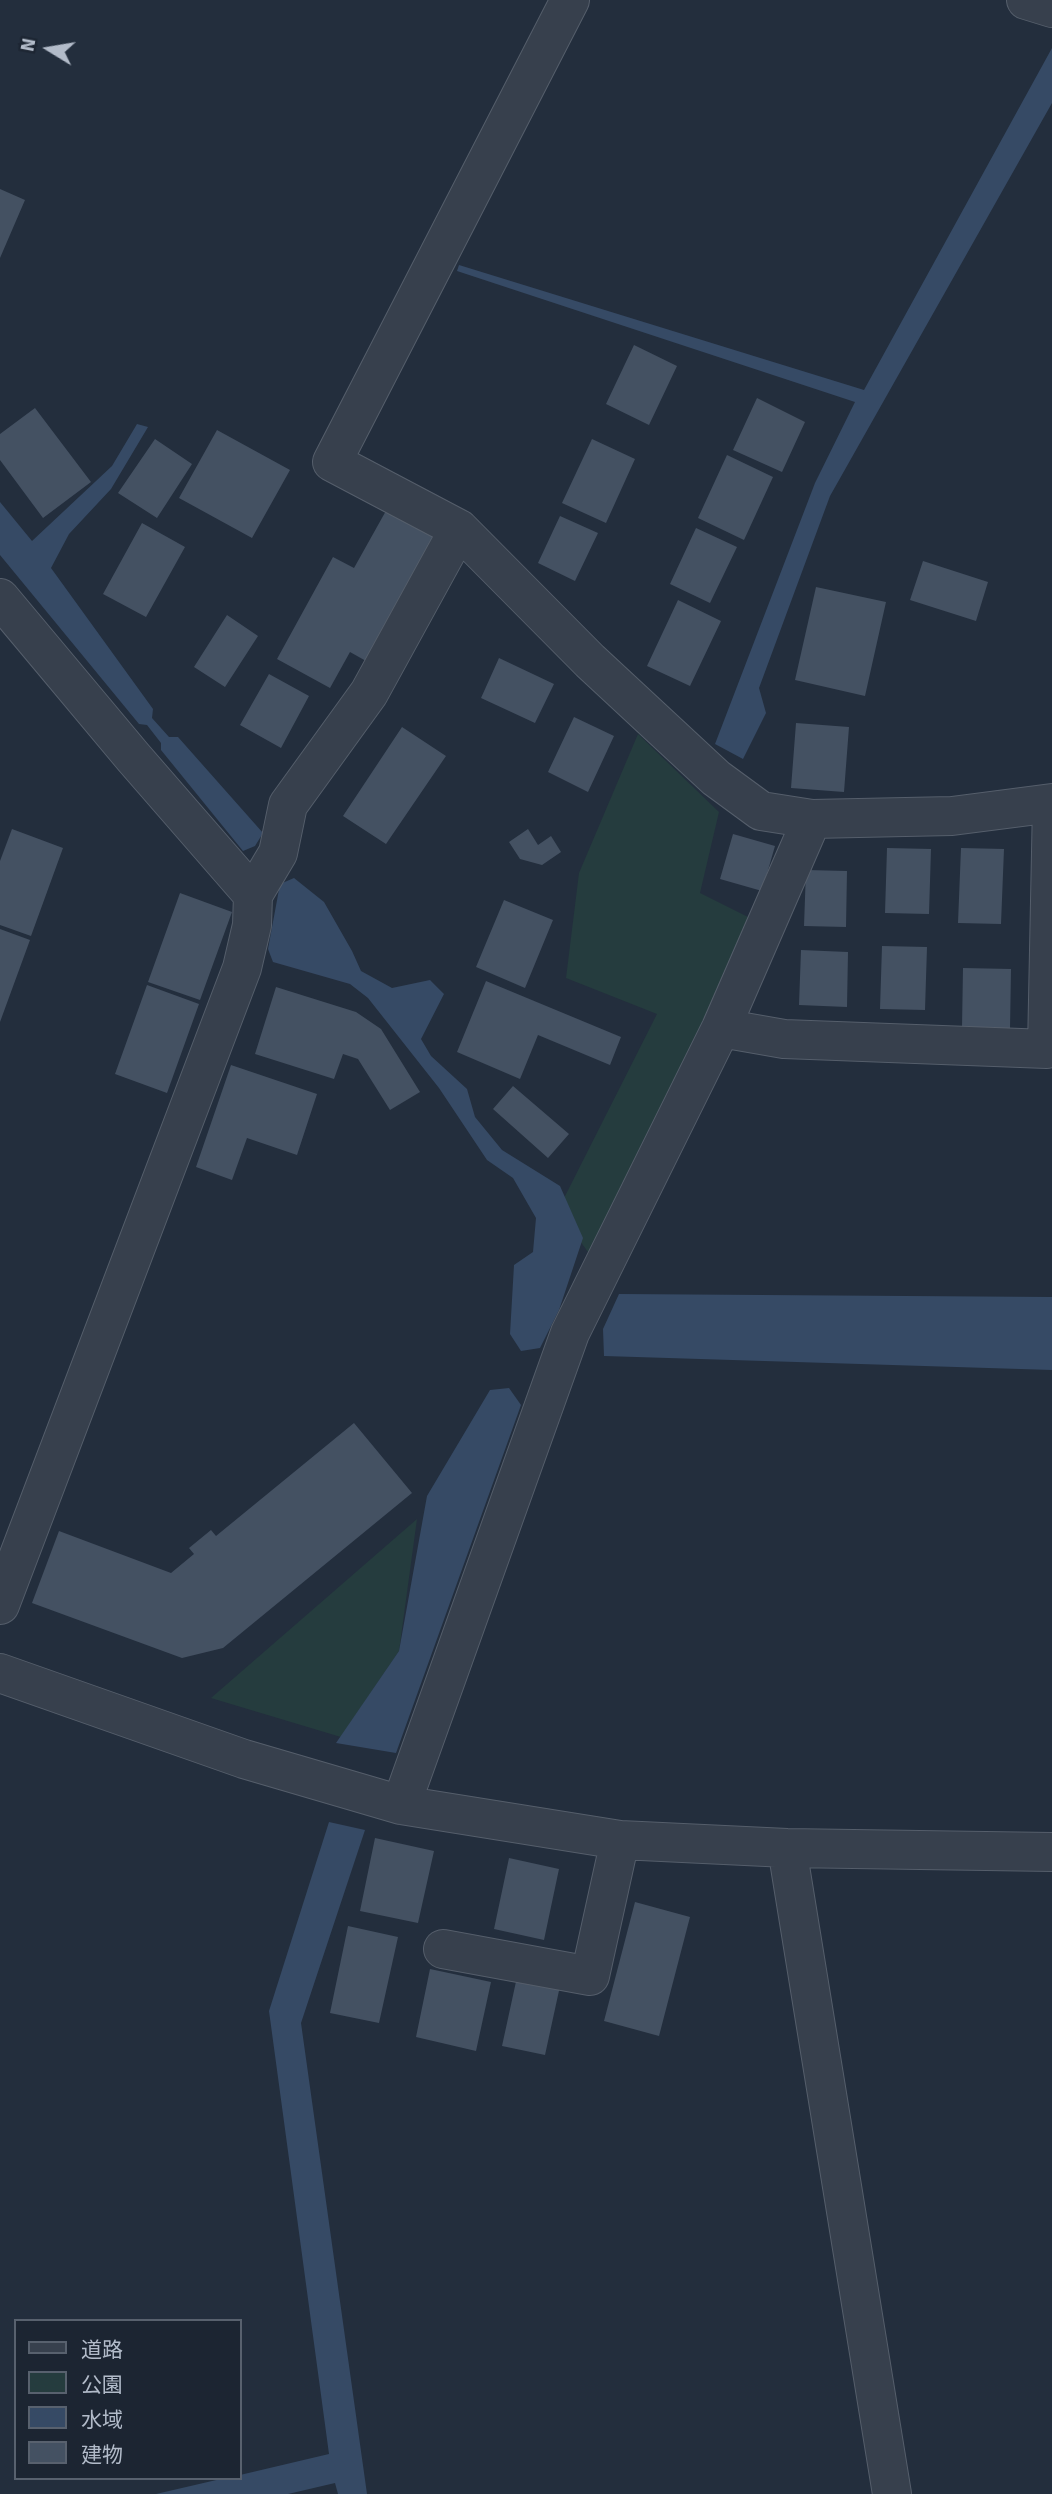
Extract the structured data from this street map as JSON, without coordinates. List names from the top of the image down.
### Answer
{
  "legend": [
    "道路",
    "公園",
    "水域",
    "建物"
  ],
  "north": "left"
}
